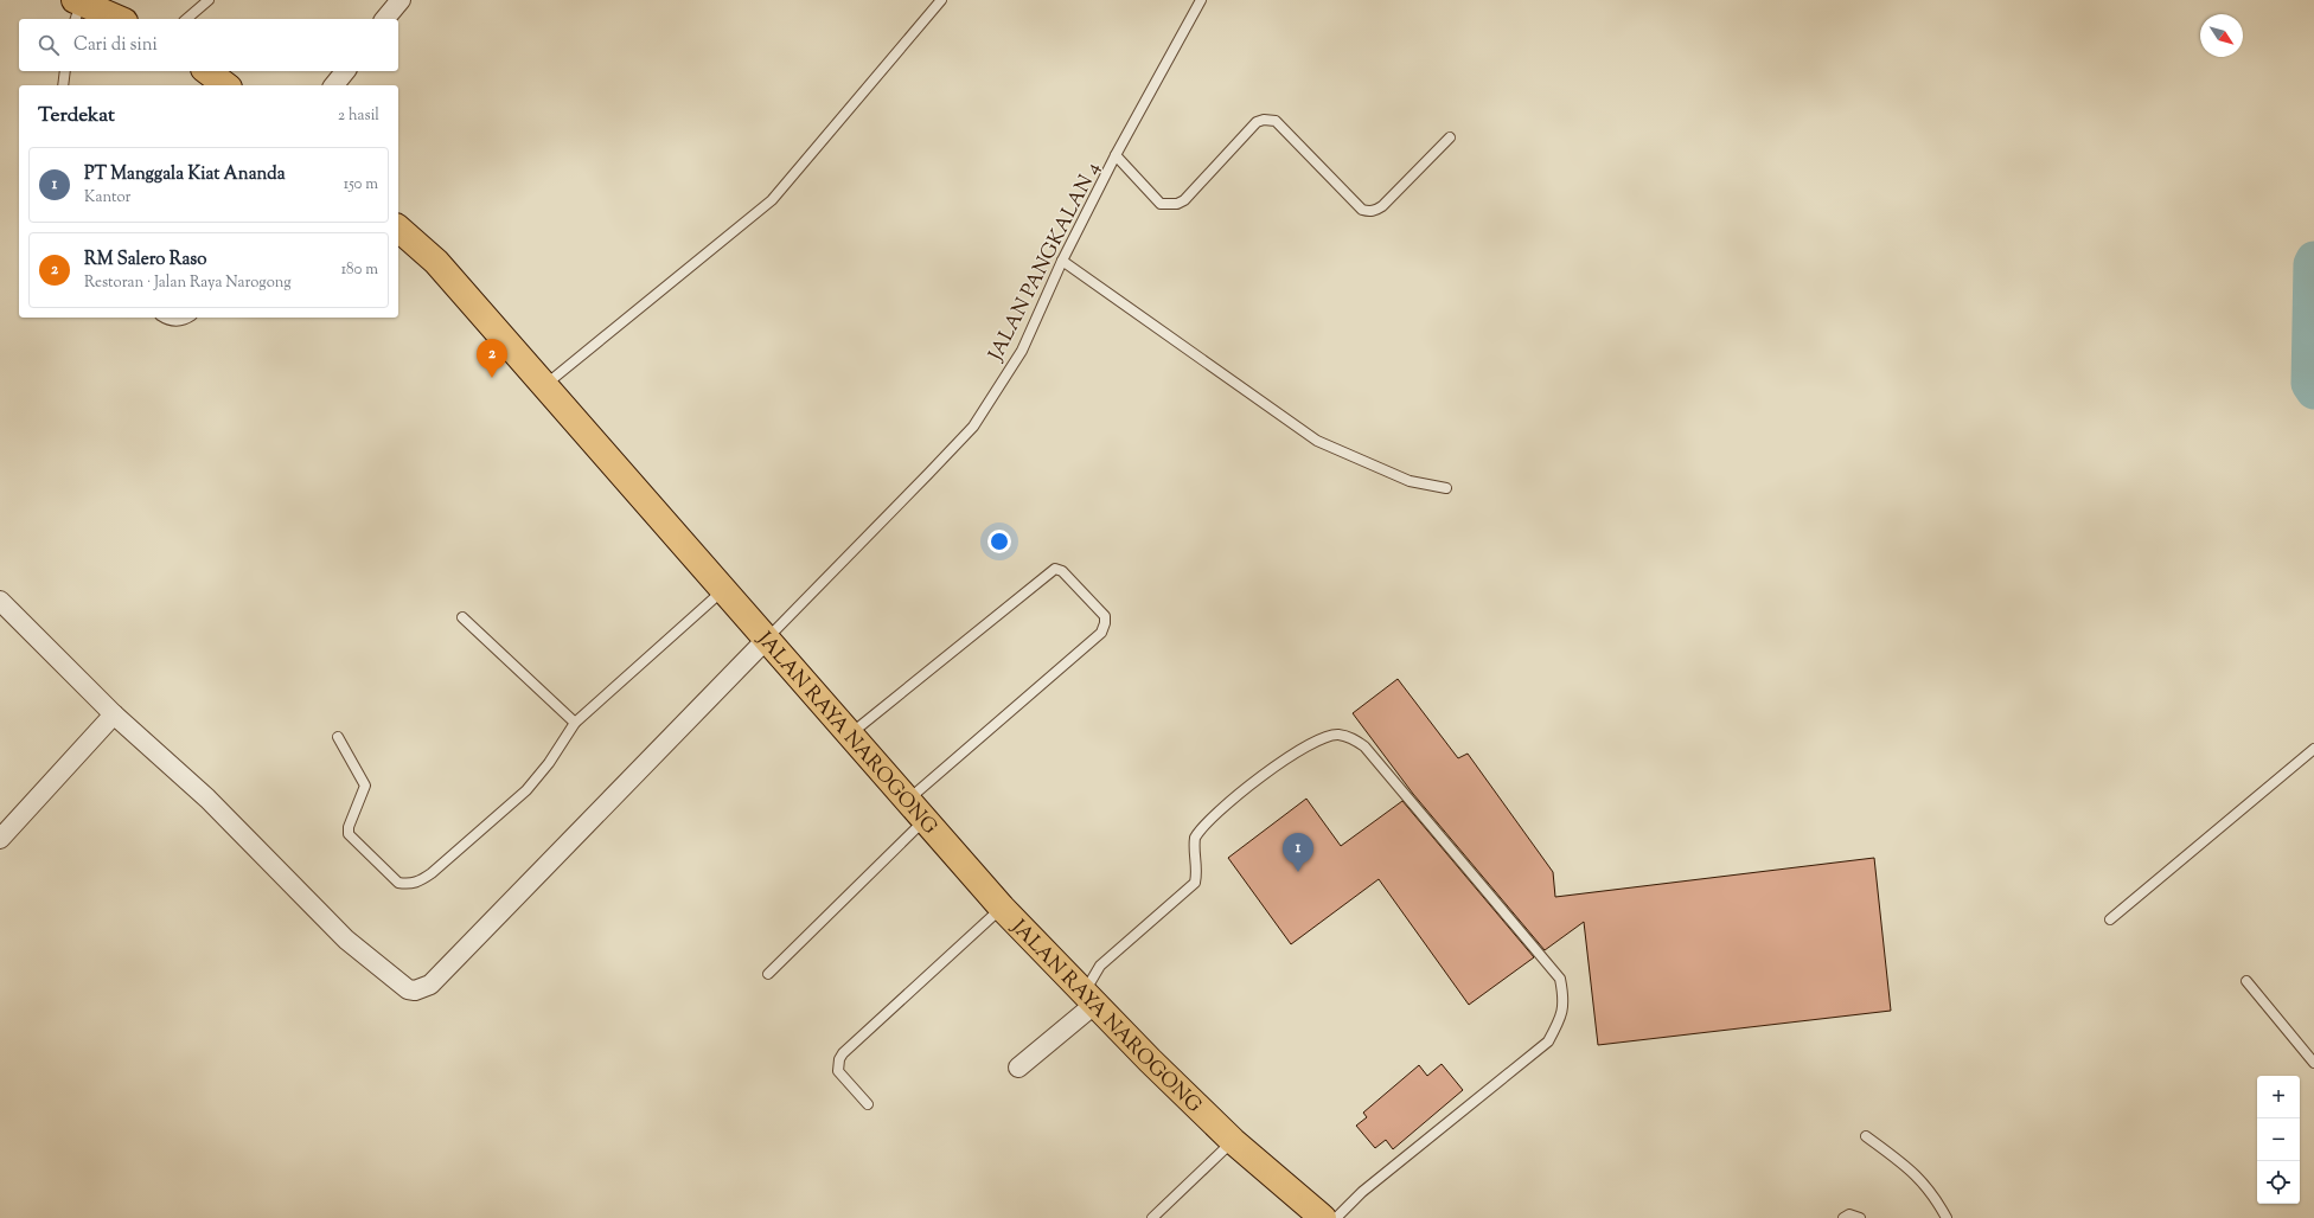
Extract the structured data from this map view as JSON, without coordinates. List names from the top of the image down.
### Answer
{
  "streets": {
    "main road": ["JALAN RAYA NAROGONG"],
    "lane": ["JALAN PANGKALAN 4"]
  },
  "crossings": [
    ["JALAN PANGKALAN 4", "JALAN RAYA NAROGONG"]
  ],
  "north": "bottom right",
  "page": {
    "search": "Cari di sini",
    "heading": ["Terdekat", "2 hasil"],
    "list": [
      {
        "mark": "1",
        "name": "PT Manggala Kiat Ananda",
        "note": "Kantor",
        "value": "150 m"
      },
      {
        "mark": "2",
        "name": "RM Salero Raso",
        "note": "Restoran · Jalan Raya Narogong",
        "value": "180 m"
      }
    ],
    "pins": ["2", "1"],
    "map_buttons": ["+", "−"]
  }
}
